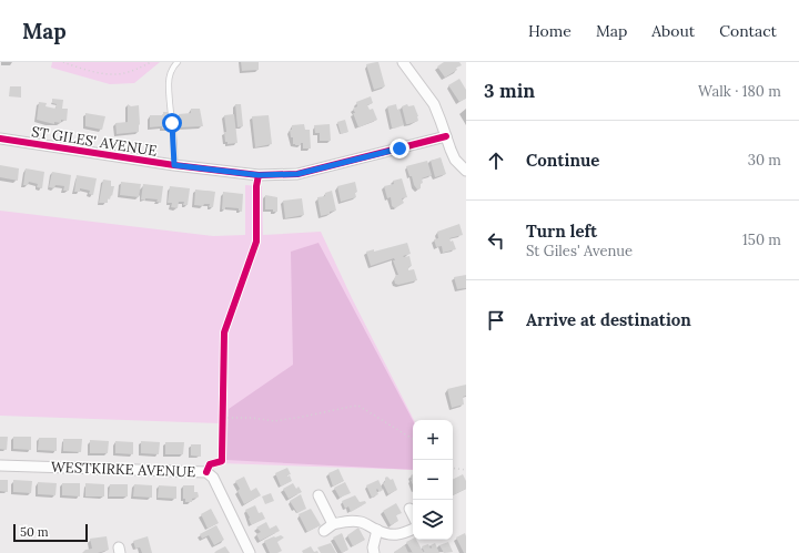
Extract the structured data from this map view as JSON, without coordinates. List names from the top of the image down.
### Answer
{
  "streets": {
    "street": ["ST GILES' AVENUE", "WESTKIRKE AVENUE"]
  },
  "scale_bar": "50 m",
  "page": {
    "header": "Map",
    "nav": [
      "Home",
      "Map",
      "About",
      "Contact"
    ],
    "heading": ["3 min", "Walk · 180 m"],
    "list": [
      ["Continue", "30 m"],
      ["Turn left", "St Giles' Avenue", "150 m"],
      "Arrive at destination"
    ],
    "map_buttons": ["+", "−"],
    "scale": "50 m"
  }
}
